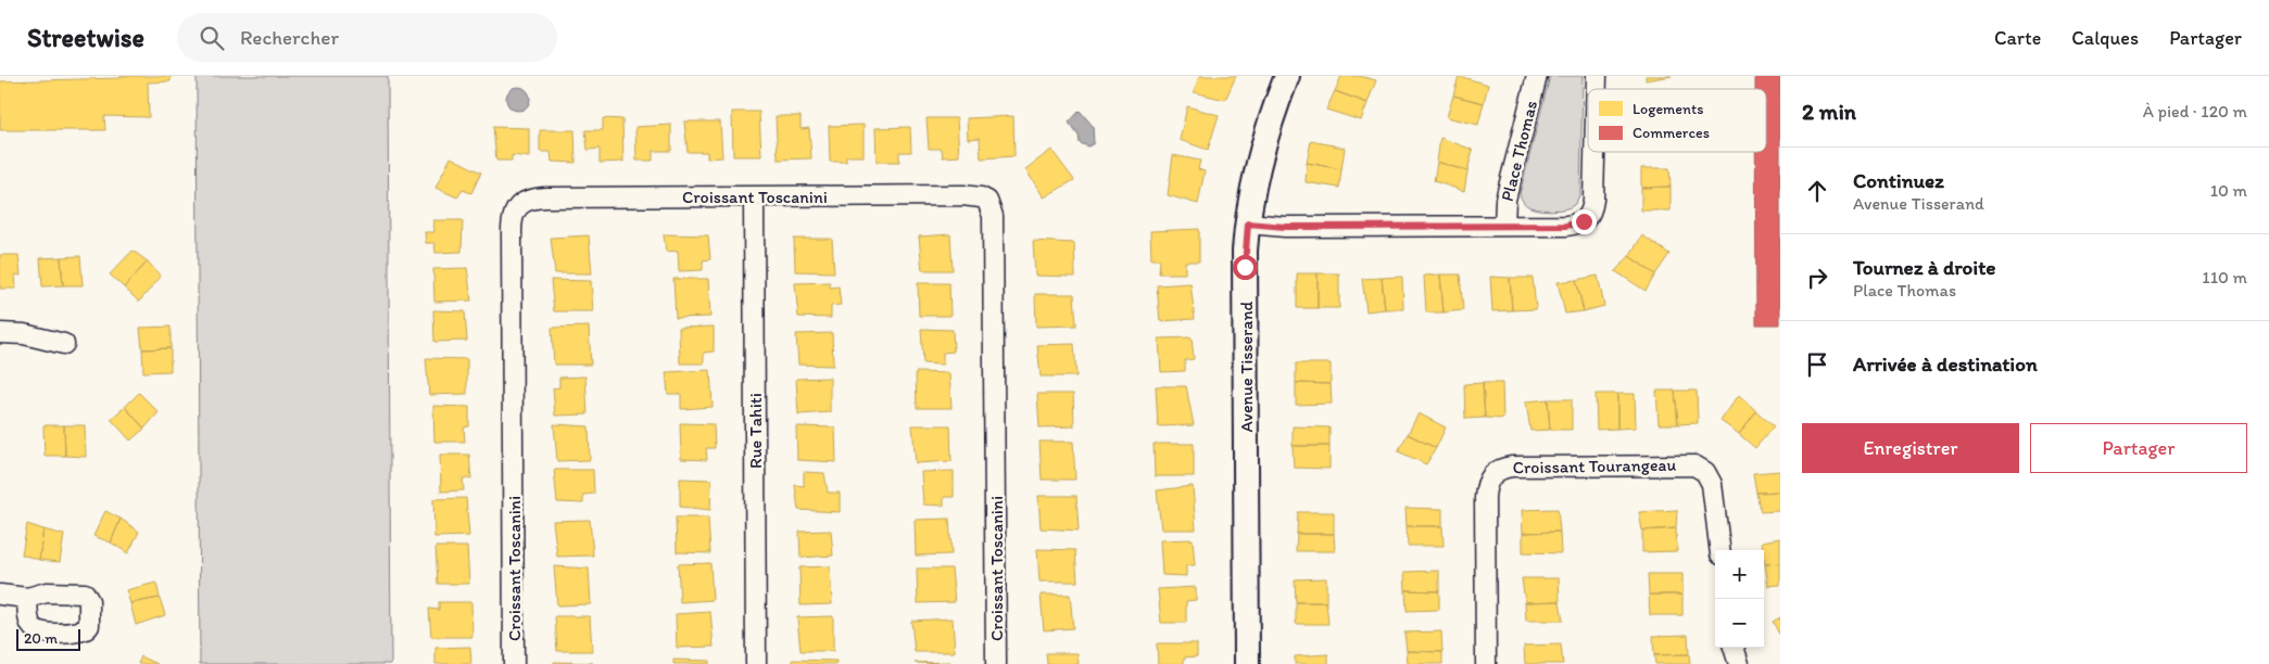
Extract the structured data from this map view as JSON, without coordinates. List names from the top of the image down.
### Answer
{
  "streets": {
    "street": [
      "Place Thomas",
      "Croissant Toscanini",
      "Avenue Tisserand",
      "Rue Tahiti",
      "Croissant Tourangeau"
    ]
  },
  "crossings": [
    ["Place Thomas", "Avenue Tisserand"],
    ["Croissant Toscanini", "Rue Tahiti"]
  ],
  "legend": ["Logements", "Commerces"],
  "scale_bar": "20 m",
  "page": {
    "header": "Streetwise",
    "search": "Rechercher",
    "nav": ["Carte", "Calques", "Partager"],
    "heading": ["2 min", "À pied · 120 m"],
    "list": [
      ["Continuez", "Avenue Tisserand", "10 m"],
      ["Tournez à droite", "Place Thomas", "110 m"],
      "Arrivée à destination"
    ],
    "buttons": ["Enregistrer", "Partager"],
    "map_buttons": ["+", "−"],
    "scale": "20 m"
  }
}
